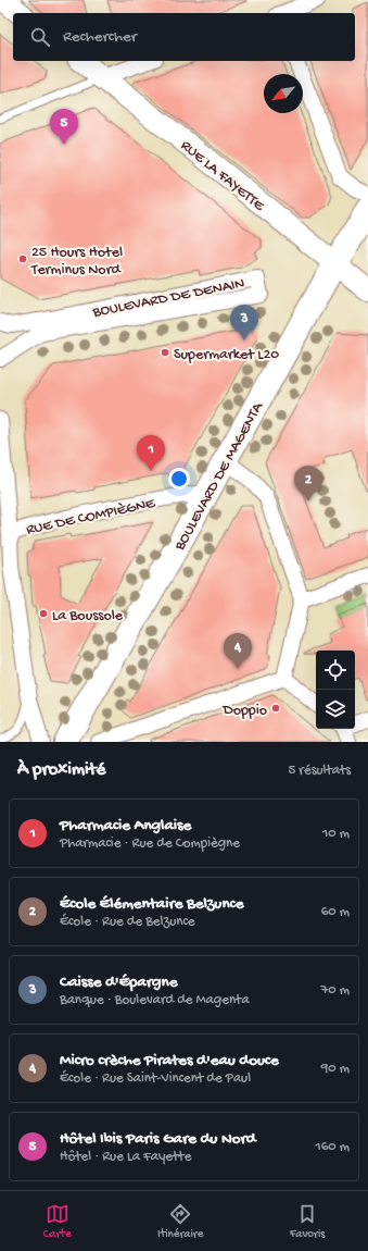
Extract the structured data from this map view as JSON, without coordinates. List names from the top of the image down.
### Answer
{
  "streets": {
    "main road": ["RUE LA FAYETTE", "BOULEVARD DE MAGENTA"],
    "street": ["BOULEVARD DE DENAIN", "RUE DE COMPIÈGNE"]
  },
  "crossings": [
    ["RUE LA FAYETTE", "BOULEVARD DE MAGENTA"],
    ["BOULEVARD DE MAGENTA", "RUE DE COMPIÈGNE"]
  ],
  "places": [
    "25 Hours Hotel Terminus Nord",
    "Supermarket L20",
    "La Boussole",
    "Doppio"
  ],
  "north": "bottom left",
  "page": {
    "search": "Rechercher",
    "pins": [
      "5",
      "3",
      "1",
      "2",
      "4"
    ],
    "heading": ["À proximité", "5 résultats"],
    "list": [
      {
        "mark": "1",
        "name": "Pharmacie Anglaise",
        "note": "Pharmacie · Rue de Compiègne",
        "value": "10 m"
      },
      {
        "mark": "2",
        "name": "École Élémentaire Belzunce",
        "note": "École · Rue de Belzunce",
        "value": "60 m"
      },
      {
        "mark": "3",
        "name": "Caisse d'Épargne",
        "note": "Banque · Boulevard de Magenta",
        "value": "70 m"
      },
      {
        "mark": "4",
        "name": "Micro crèche Pirates d'eau douce",
        "note": "École · Rue Saint-Vincent de Paul",
        "value": "90 m"
      },
      {
        "mark": "5",
        "name": "Hôtel Ibis Paris Gare du Nord",
        "note": "Hôtel · Rue La Fayette",
        "value": "160 m"
      }
    ],
    "nav": ["Carte", "Itinéraire", "Favoris"]
  }
}
